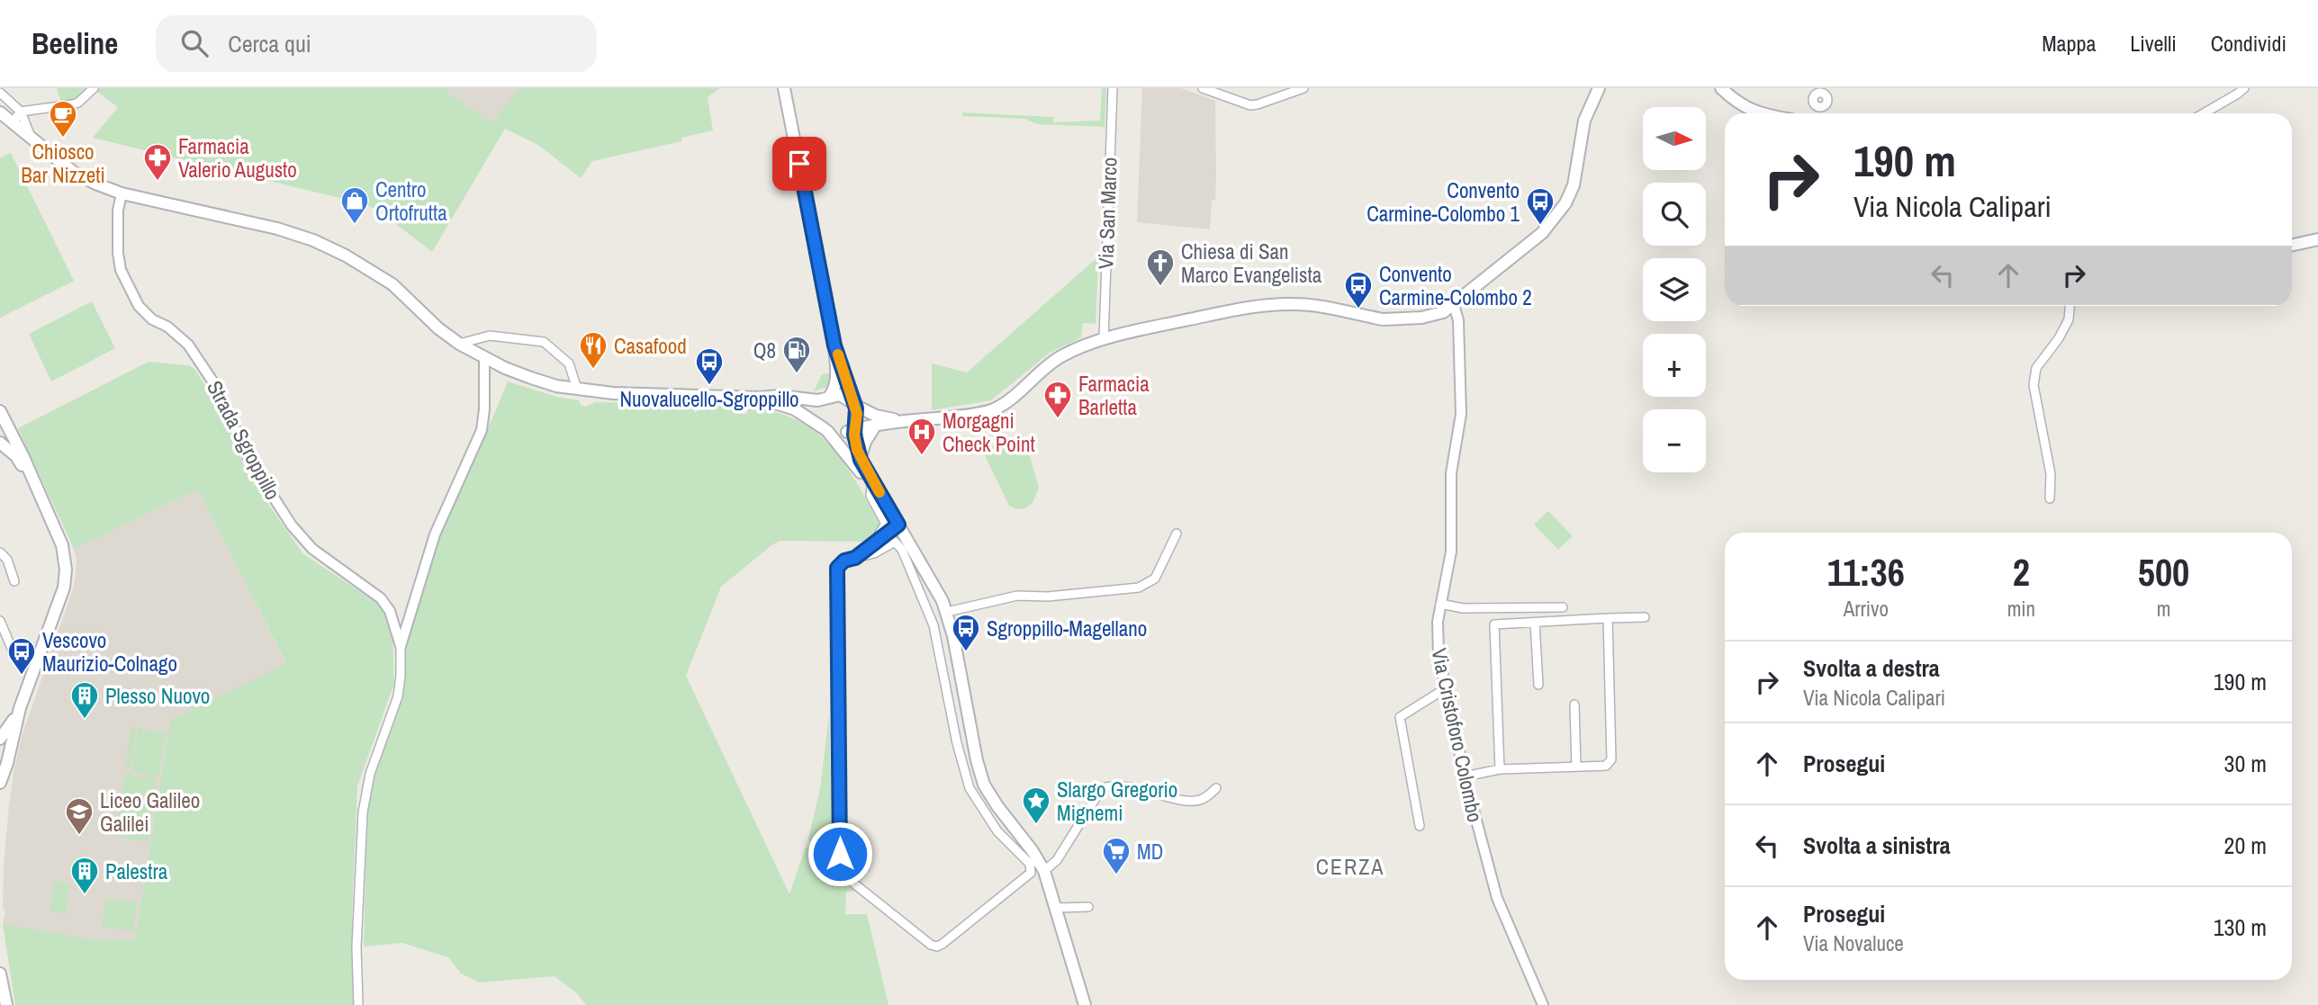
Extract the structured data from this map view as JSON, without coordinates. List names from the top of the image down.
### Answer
{
  "streets": {
    "street": ["Via San Marco", "Strada Sgroppillo", "Via Cristoforo Colombo"]
  },
  "districts": ["CERZA"],
  "places": {
    "cafe": ["Chiosco Bar Nizzeti"],
    "pharmacy": ["Farmacia Valerio Augusto", "Farmacia Barletta"],
    "shop": ["Centro Ortofrutta"],
    "bus stop": [
      "Convento Carmine-Colombo 1",
      "Convento Carmine-Colombo 2",
      "Nuovalucello-Sgroppillo",
      "Sgroppillo-Magellano",
      "Vescovo Maurizio-Colnago"
    ],
    "church": ["Chiesa di San Marco Evangelista"],
    "restaurant": ["Casafood"],
    "fuel station": ["Q8"],
    "hospital": ["Morgagni Check Point"],
    "building": ["Plesso Nuovo", "Palestra"],
    "place": ["Slargo Gregorio Mignemi"],
    "school or university": ["Liceo Galileo Galilei"],
    "supermarket": ["MD"]
  },
  "north": "right",
  "page": {
    "header": "Beeline",
    "search": "Cerca qui",
    "nav": ["Mappa", "Livelli", "Condividi"],
    "map_buttons": ["+", "−"],
    "turn": ["190 m", "Via Nicola Calipari"],
    "eta": [
      "11:36",
      "Arrivo",
      "2",
      "min",
      "500",
      "m"
    ],
    "list": [
      {
        "name": "Svolta a destra",
        "note": "Via Nicola Calipari",
        "value": "190 m"
      },
      {
        "name": "Prosegui",
        "value": "30 m"
      },
      {
        "name": "Svolta a sinistra",
        "value": "20 m"
      },
      {
        "name": "Prosegui",
        "note": "Via Novaluce",
        "value": "130 m"
      }
    ]
  }
}
